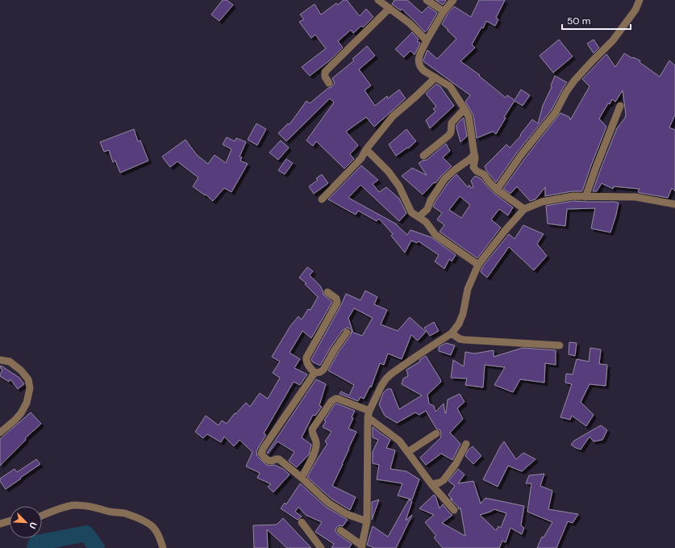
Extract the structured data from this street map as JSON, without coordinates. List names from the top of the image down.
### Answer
{
  "scale_bar": "50 m",
  "north": "bottom right"
}
